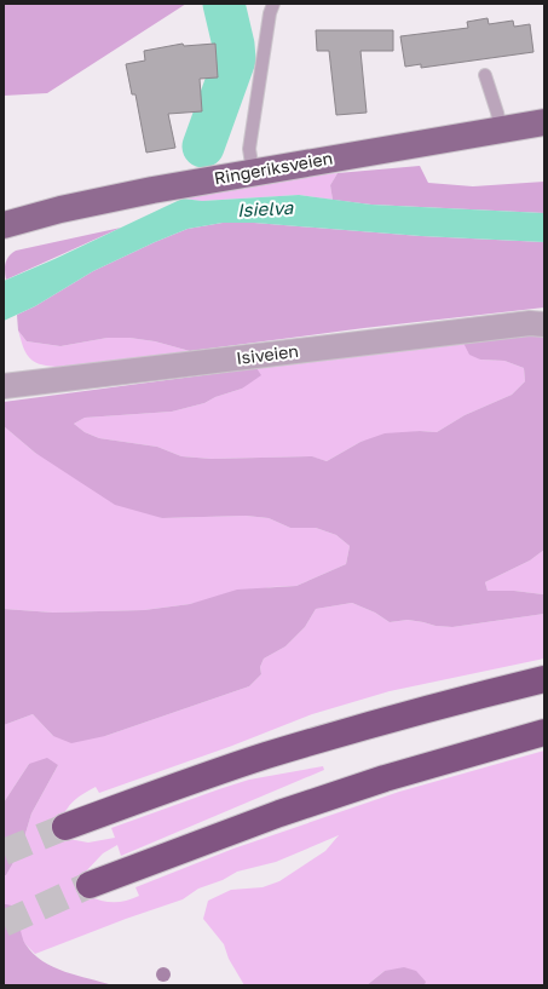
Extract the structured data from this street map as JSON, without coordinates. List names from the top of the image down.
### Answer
{
  "streets": {
    "main road": ["Ringeriksveien"],
    "street": ["Isiveien"]
  },
  "water": ["Isielva"]
}
